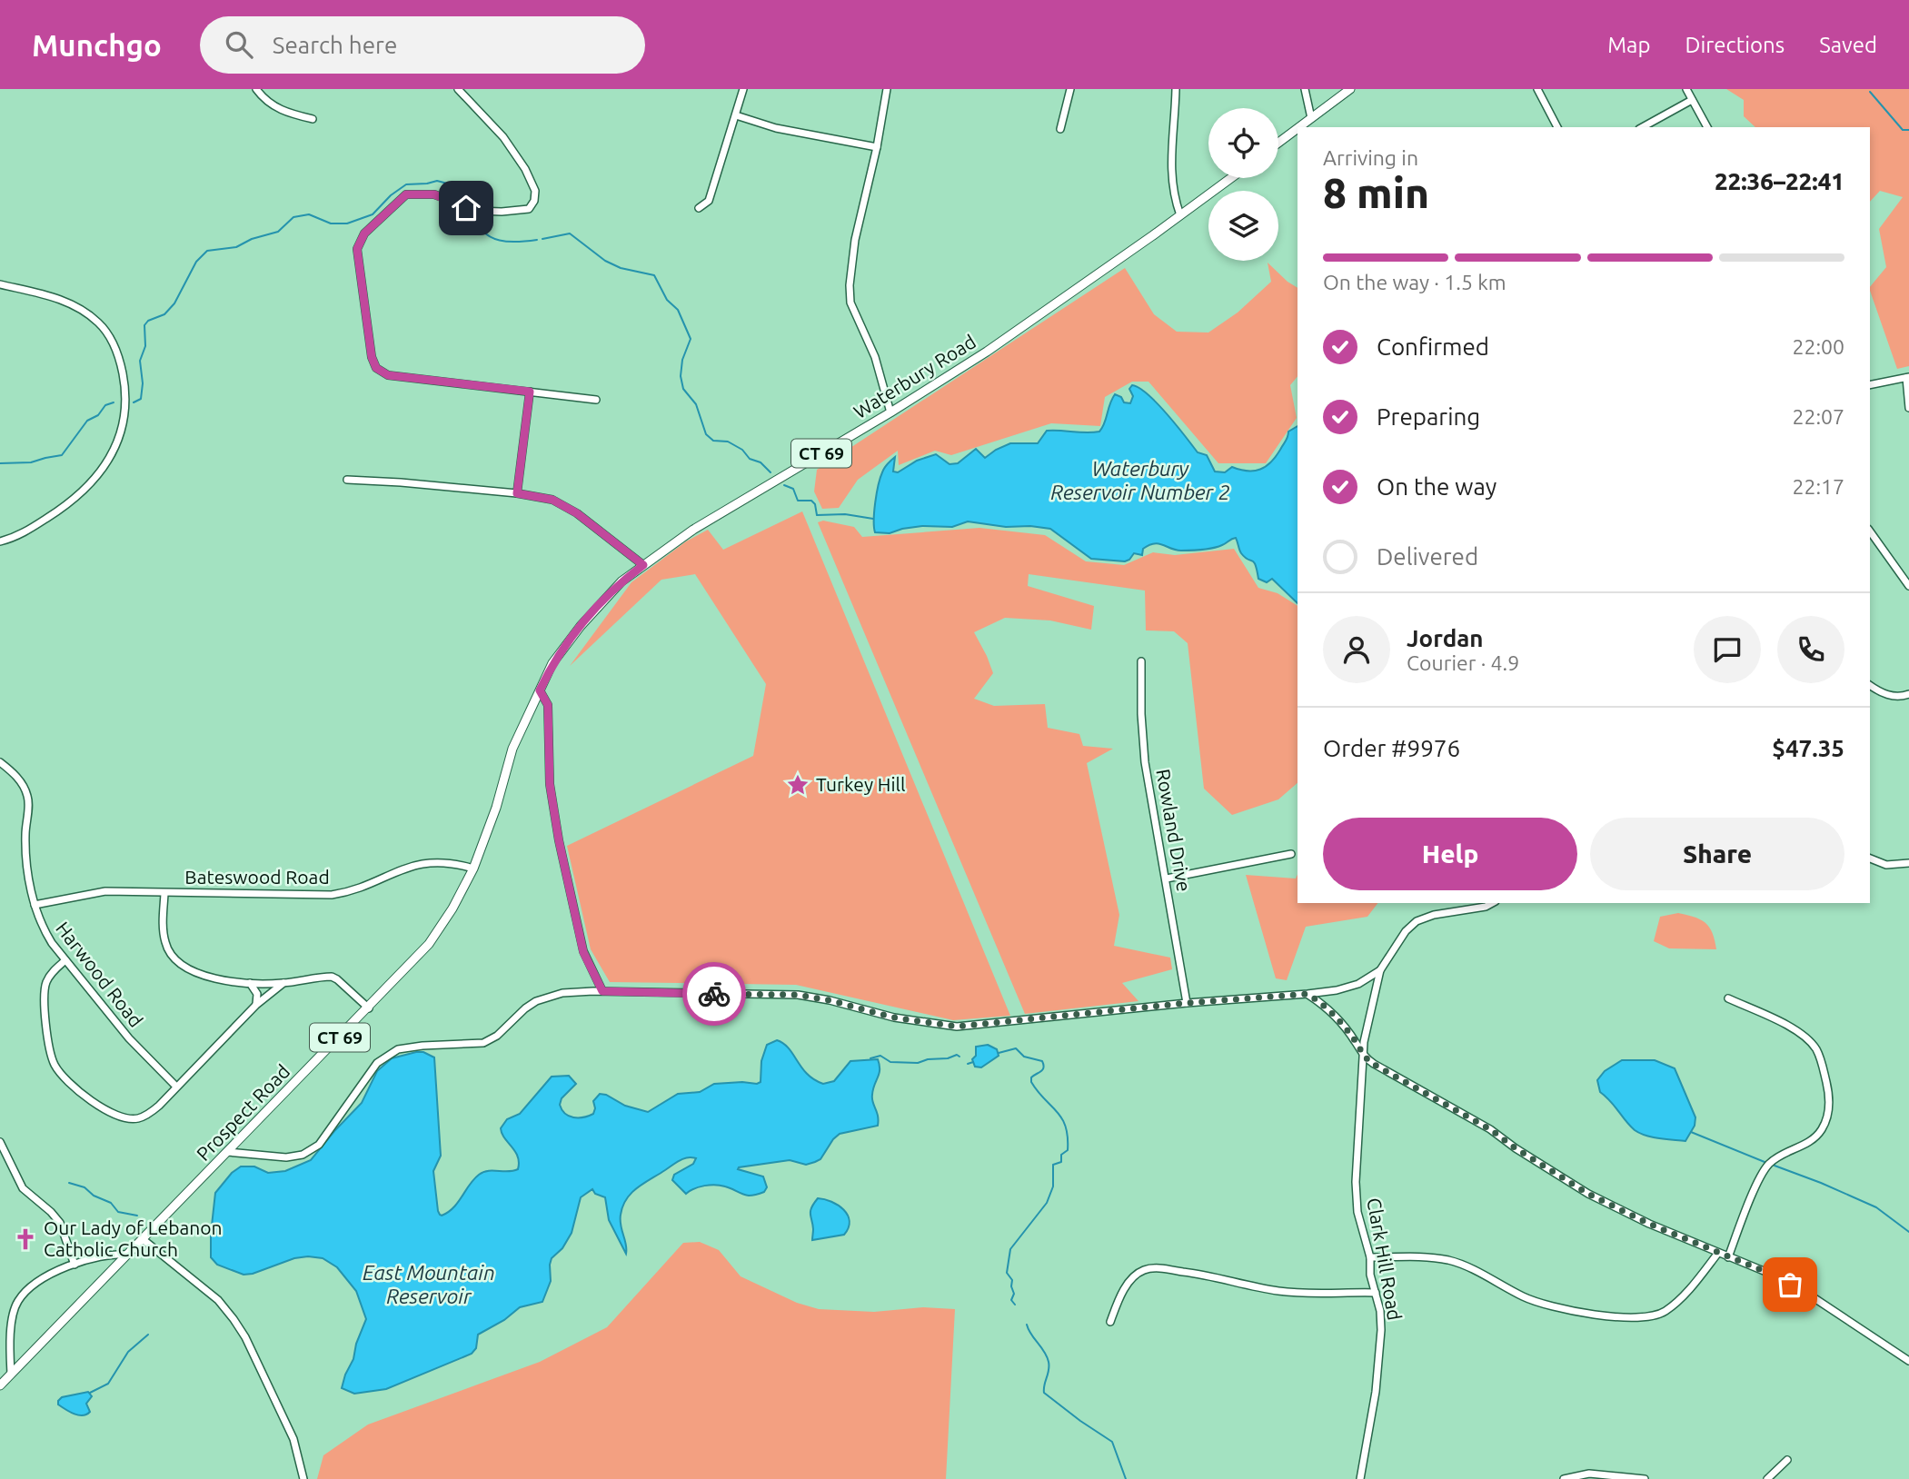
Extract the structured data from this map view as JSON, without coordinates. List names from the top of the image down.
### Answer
{
  "streets": {
    "main road": ["Waterbury Road", "CT 69", "Prospect Road"],
    "street": [
      "Rowland Drive",
      "Bateswood Road",
      "Harwood Road",
      "Clark Hill Road"
    ]
  },
  "crossings": [
    ["Waterbury Road", "Prospect Road"],
    ["Bateswood Road", "Harwood Road"],
    ["Bateswood Road", "Prospect Road"]
  ],
  "water": ["Waterbury Reservoir Number 2", "East Mountain Reservoir"],
  "places": {
    "place": ["Turkey Hill"],
    "church": ["Our Lady of Lebanon Catholic Church"]
  },
  "page": {
    "header": "Munchgo",
    "search": "Search here",
    "nav": ["Map", "Directions", "Saved"],
    "heading": ["8 min", "Arriving in", "22:36–22:41"],
    "panel": [
      "Jordan",
      "Courier · 4.9",
      "Order #9976",
      "$47.35"
    ],
    "bar": "On the way · 1.5 km",
    "list": [
      ["Confirmed", "22:00"],
      ["Preparing", "22:07"],
      ["On the way", "22:17"],
      "Delivered"
    ],
    "buttons": ["Help", "Share"]
  }
}
